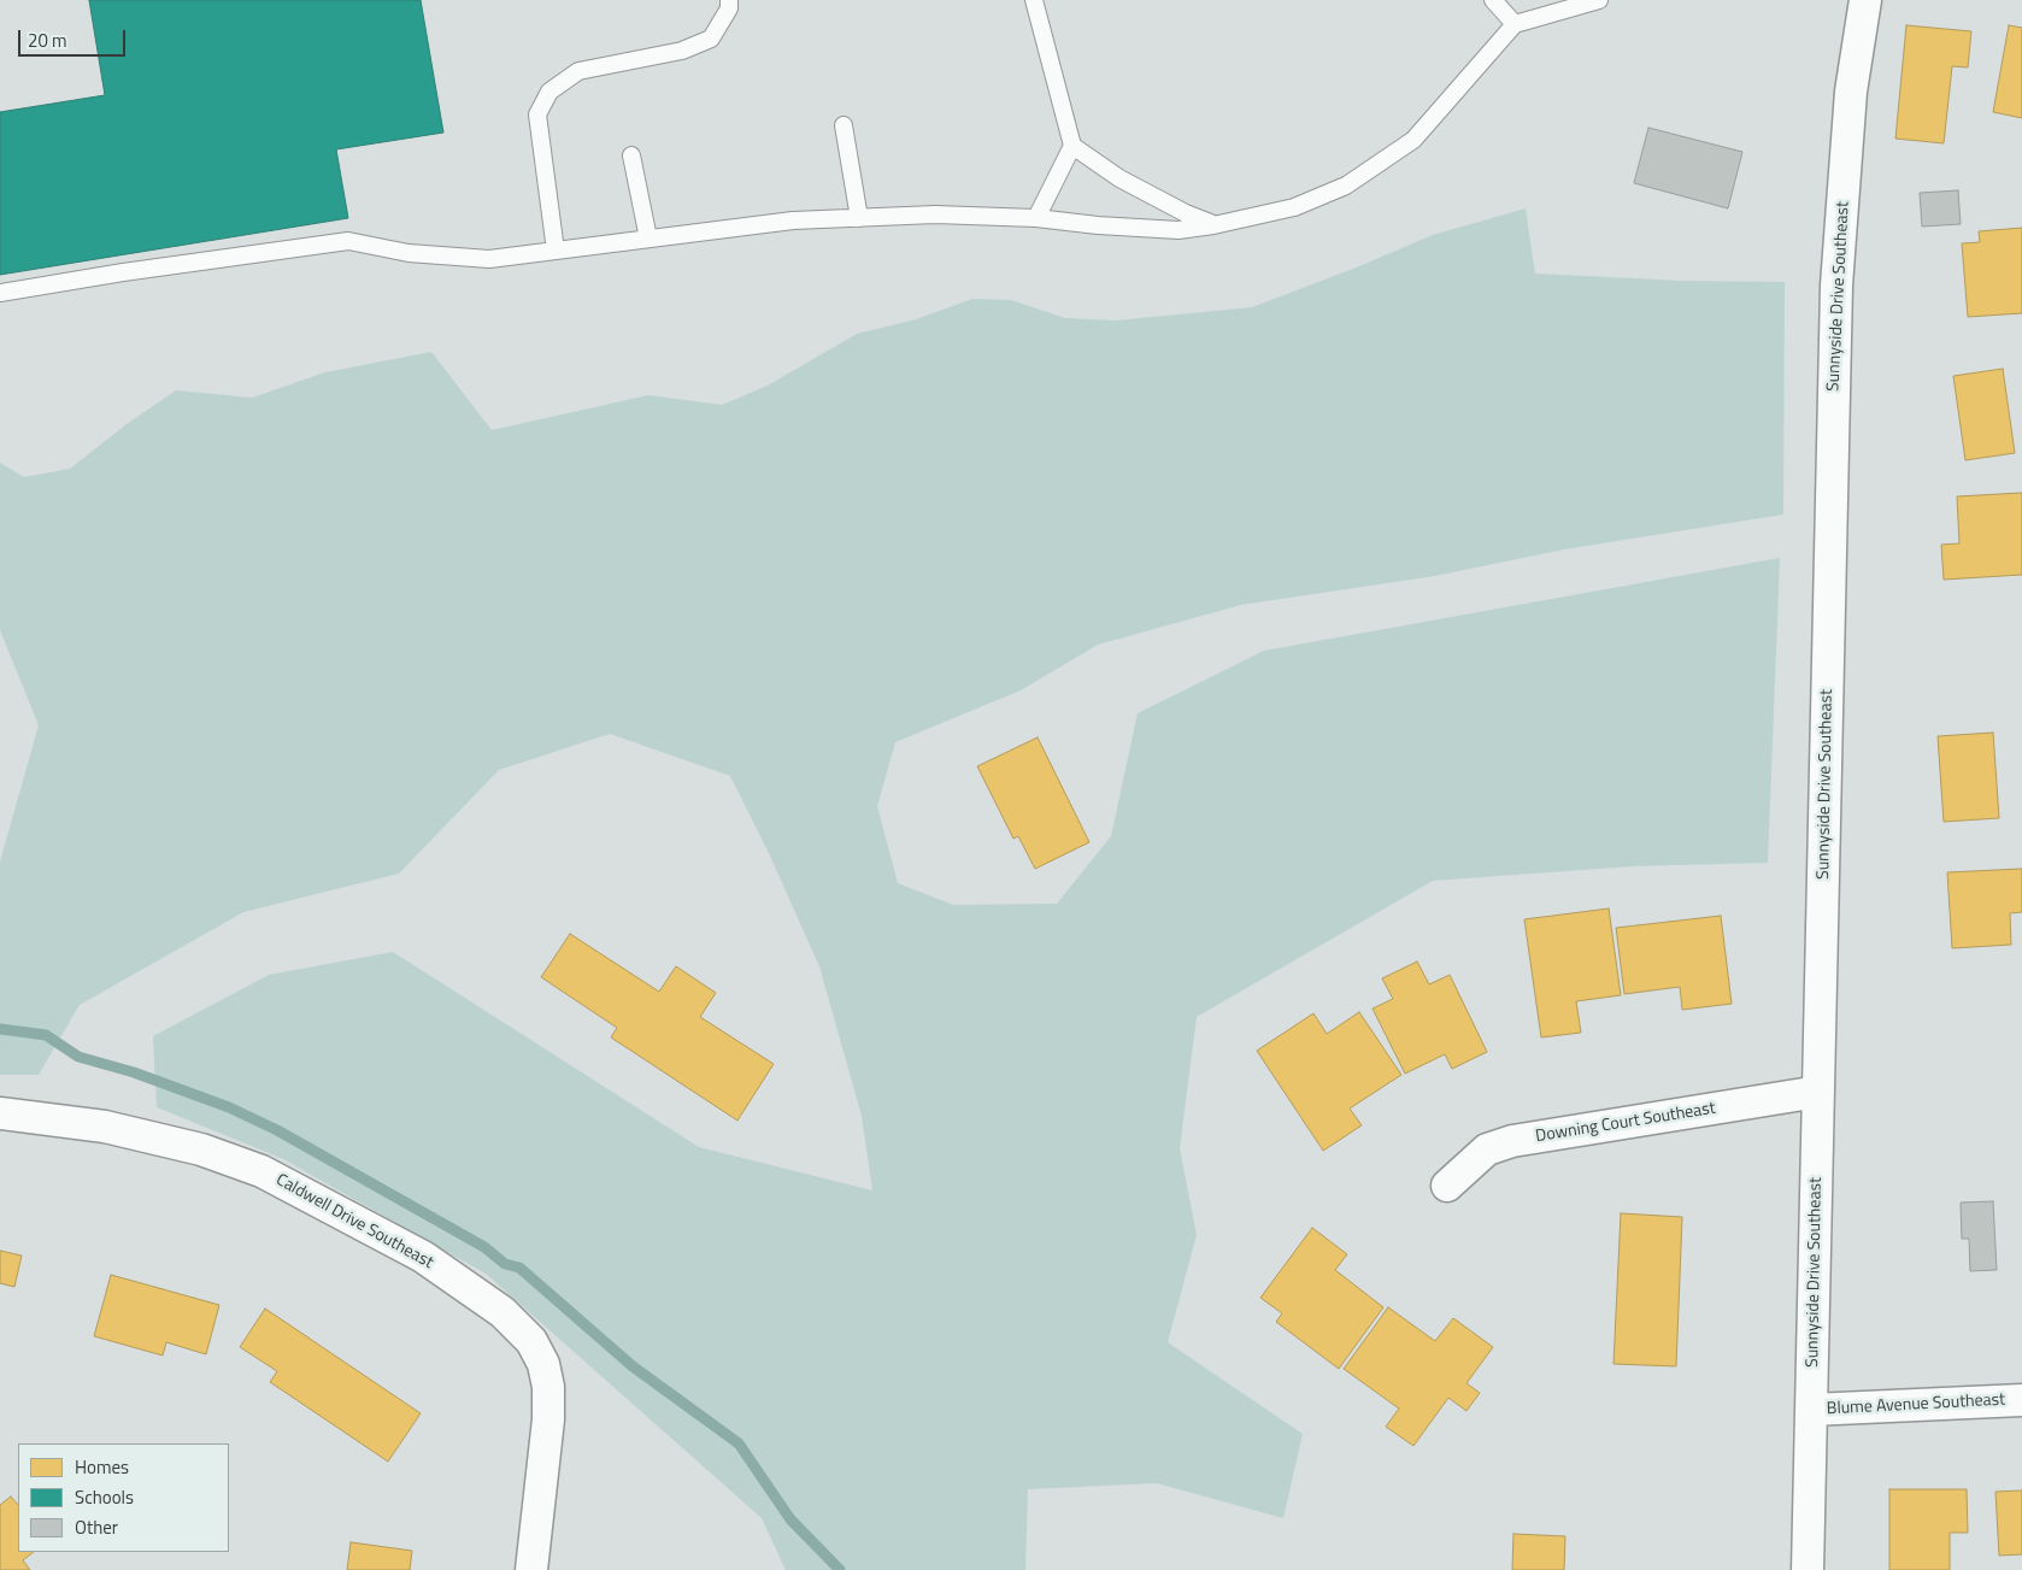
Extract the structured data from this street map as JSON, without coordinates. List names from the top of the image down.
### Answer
{
  "streets": {
    "street": [
      "Sunnyside Drive Southeast",
      "Downing Court Southeast",
      "Caldwell Drive Southeast",
      "Blume Avenue Southeast"
    ]
  },
  "crossings": [
    ["Sunnyside Drive Southeast", "Downing Court Southeast"],
    ["Sunnyside Drive Southeast", "Blume Avenue Southeast"]
  ],
  "legend": ["Homes", "Schools", "Other"],
  "scale_bar": "20 m"
}
